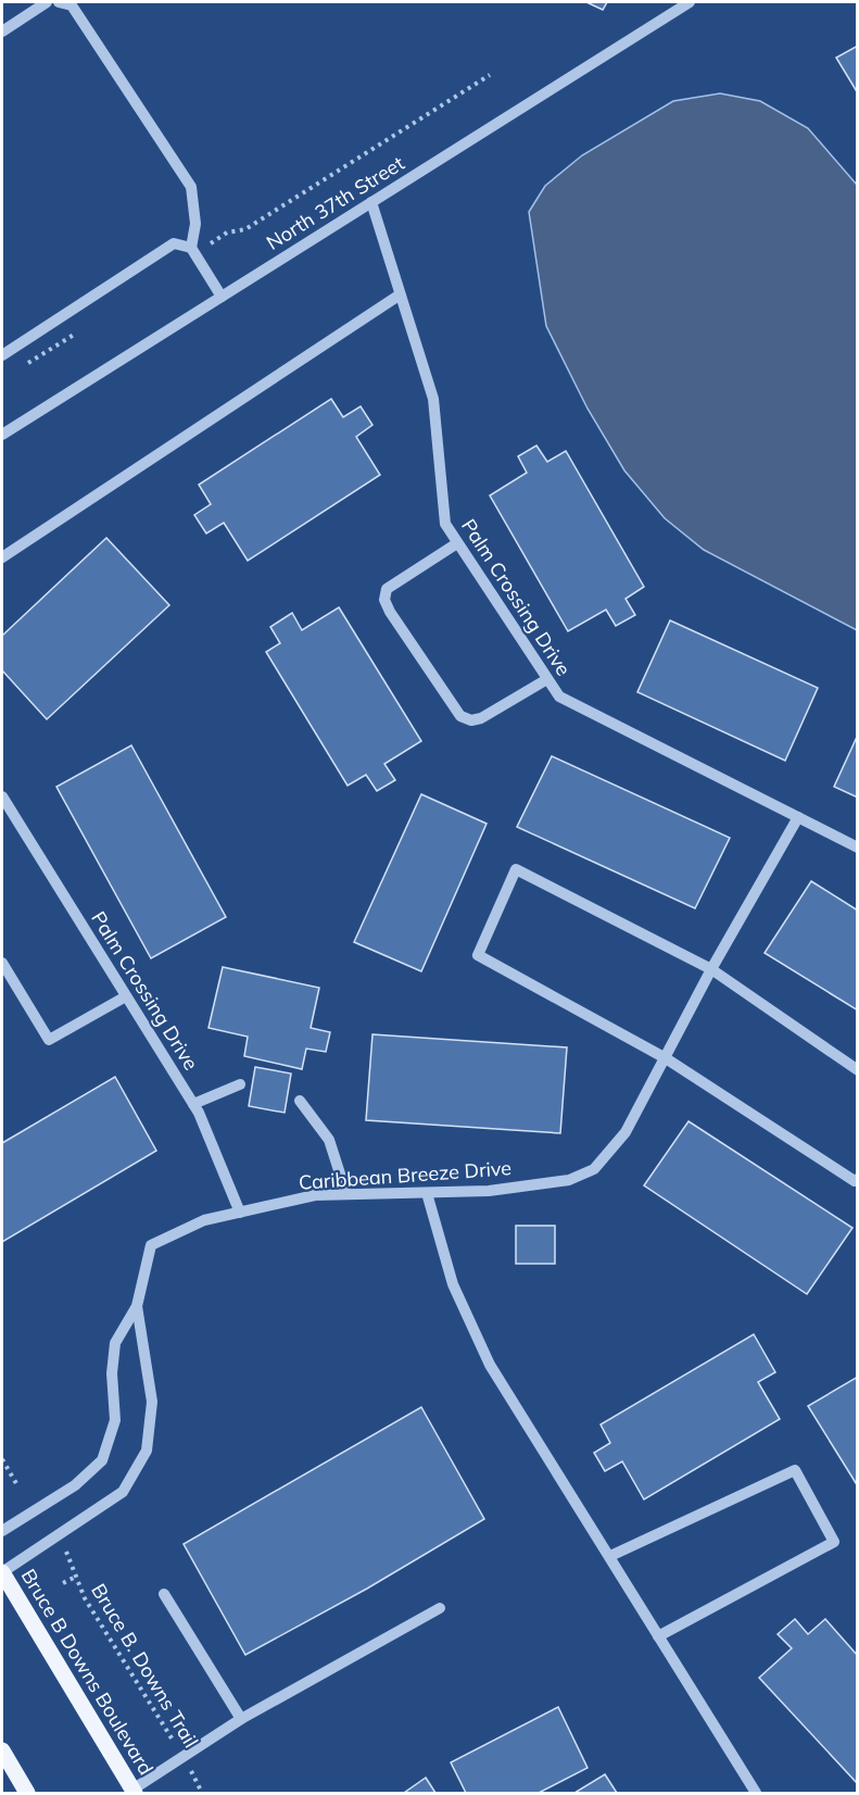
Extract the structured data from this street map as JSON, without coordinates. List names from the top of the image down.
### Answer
{
  "streets": {
    "main road": ["Bruce B Downs Boulevard"],
    "street": ["North 37th Street", "Palm Crossing Drive", "Caribbean Breeze Drive"],
    "path": ["Bruce B. Downs Trail"]
  },
  "crossings": [
    ["North 37th Street", "Palm Crossing Drive"],
    ["Palm Crossing Drive", "Caribbean Breeze Drive"],
    ["Caribbean Breeze Drive", "Bruce B Downs Boulevard"]
  ]
}
